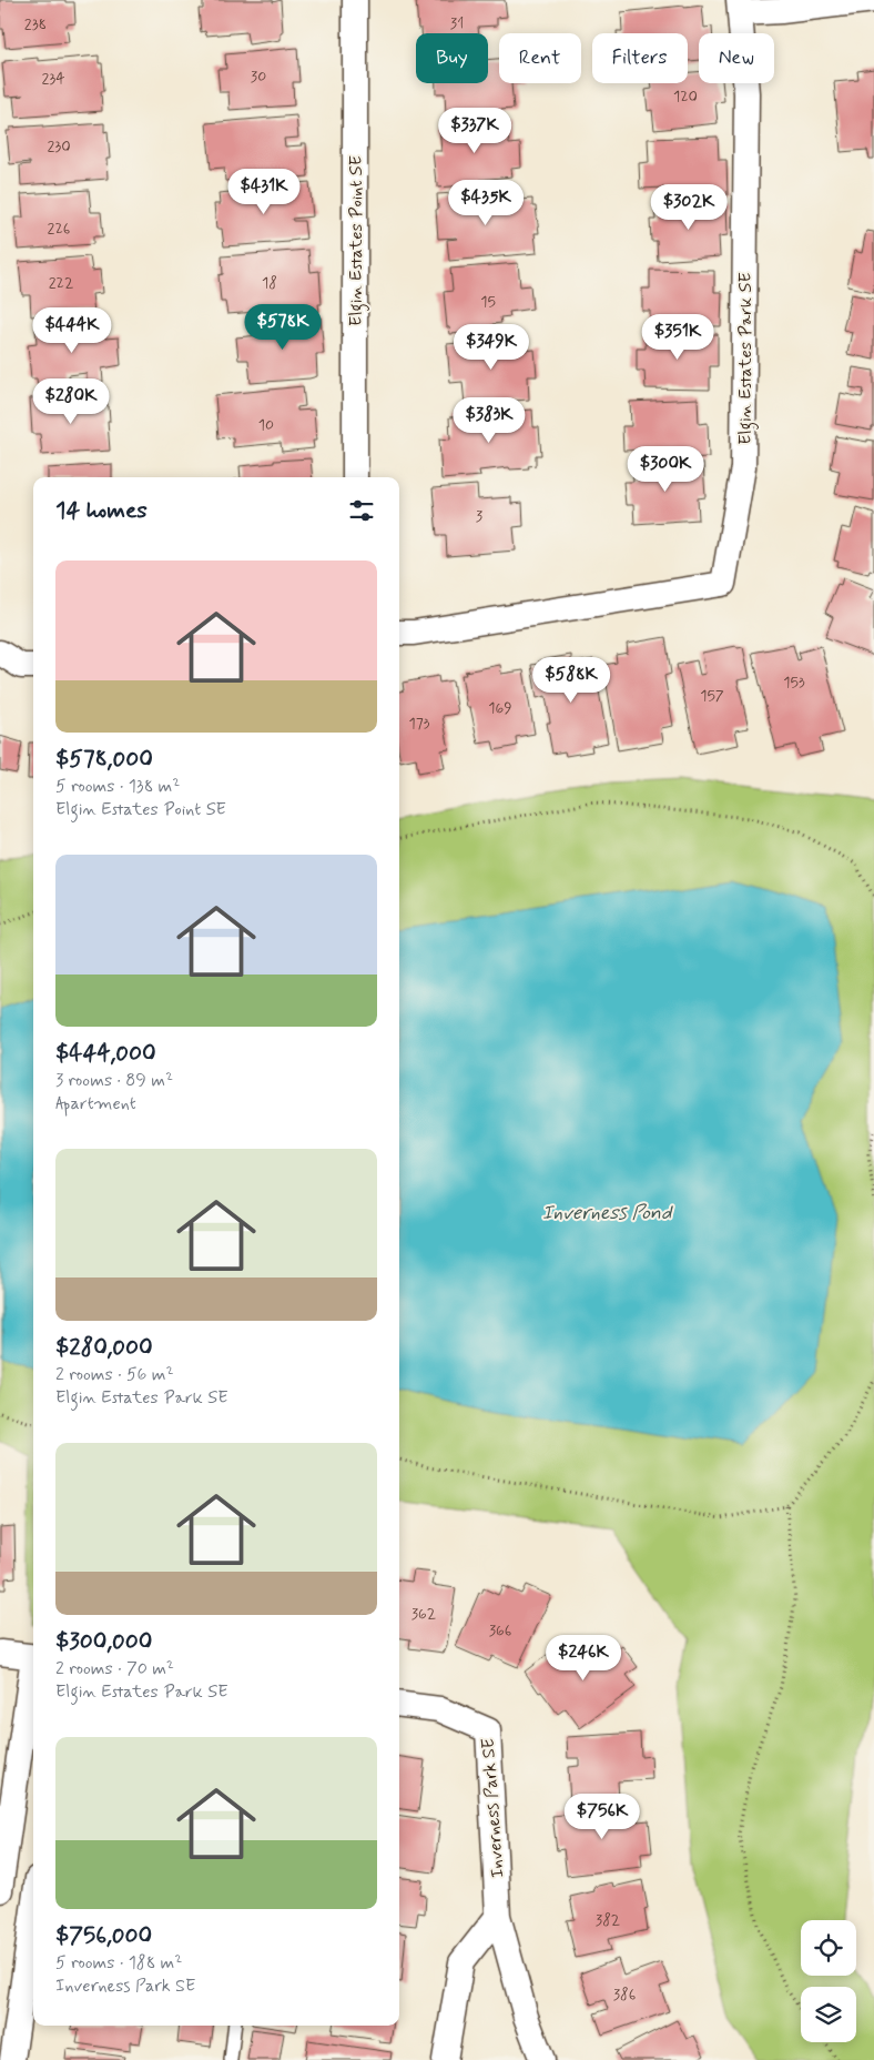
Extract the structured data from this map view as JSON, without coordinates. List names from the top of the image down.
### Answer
{
  "streets": {
    "street": ["Elgin Estates Point SE", "Elgin Estates Park SE", "Inverness Park SE"]
  },
  "water": ["Inverness Pond"],
  "house_numbers": [
    "31",
    "238",
    "30",
    "234",
    "120",
    "230",
    "226",
    "222",
    "18",
    "15",
    "10",
    "3",
    "153",
    "157",
    "169",
    "173",
    "362",
    "366",
    "382",
    "386"
  ],
  "page": {
    "chip": [
      "Buy",
      "Rent",
      "Filters",
      "New"
    ],
    "price": [
      "$337K",
      "$431K",
      "$435K",
      "$302K",
      "$578K",
      "$444K",
      "$351K",
      "$349K",
      "$280K",
      "$383K",
      "$300K",
      "$588K",
      "$246K",
      "$756K"
    ],
    "heading": "14 homes",
    "list": [
      {
        "name": "$578,000",
        "note": "5 rooms · 138 m² · Elgin Estates Point SE"
      },
      {
        "name": "$444,000",
        "note": "3 rooms · 89 m² · Apartment"
      },
      {
        "name": "$280,000",
        "note": "2 rooms · 56 m² · Elgin Estates Park SE"
      },
      {
        "name": "$300,000",
        "note": "2 rooms · 70 m² · Elgin Estates Park SE"
      },
      {
        "name": "$756,000",
        "note": "5 rooms · 188 m² · Inverness Park SE"
      }
    ]
  }
}
